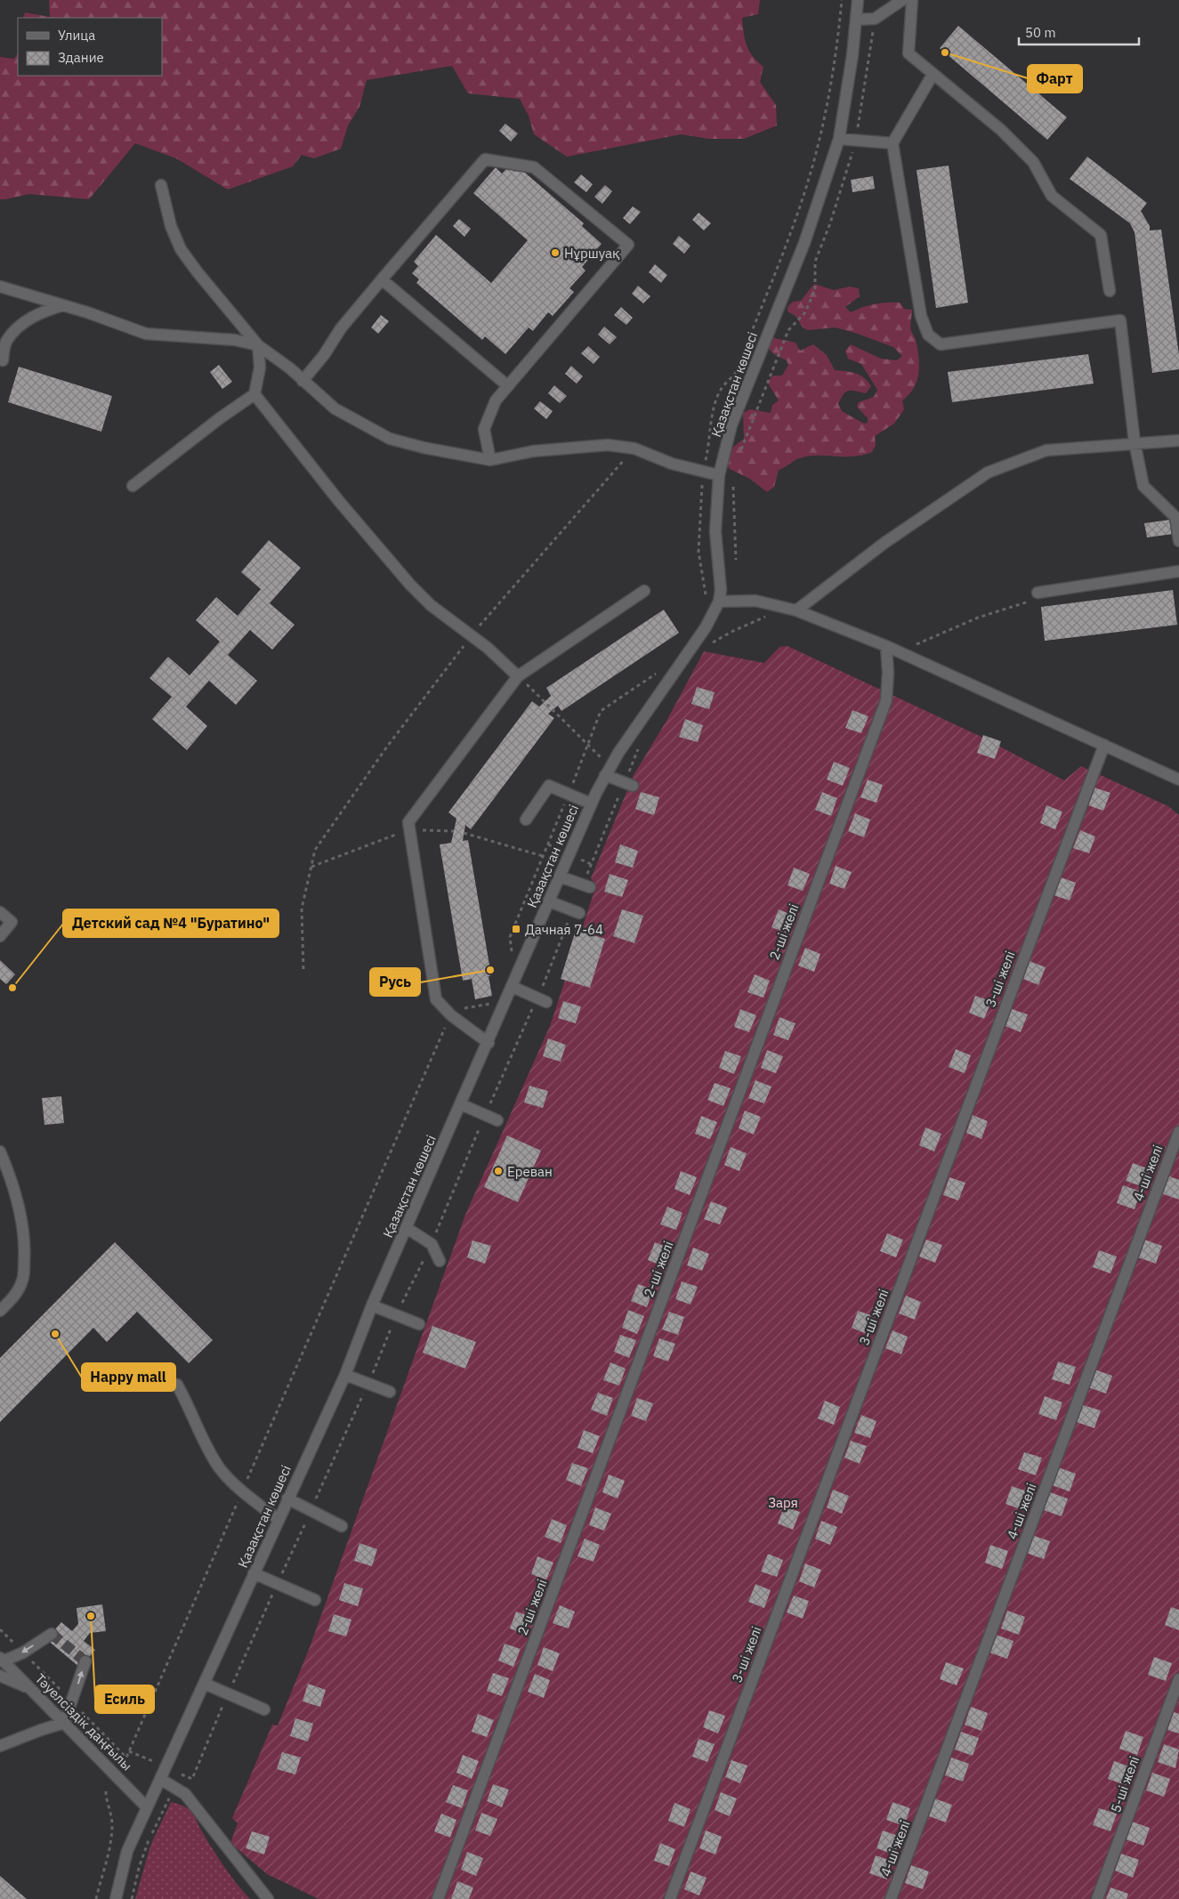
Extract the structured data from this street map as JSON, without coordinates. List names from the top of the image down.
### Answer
{
  "streets": {
    "street": [
      "Қазақстан көшесі",
      "2-ші желі",
      "3-ші желі",
      "4-ші желі",
      "Тәуелсіздік даңғылы",
      "5-ші желі"
    ]
  },
  "crossings": [
    ["Қазақстан көшесі", "Тәуелсіздік даңғылы"]
  ],
  "parks": ["Заря"],
  "places": {
    "other": [
      "Фарт",
      "Нұршуақ",
      "Русь",
      "Детский сад №4 \"Буратино\"",
      "Ереван",
      "Happy mall",
      "Есиль"
    ],
    "transit": ["Дачная 7-64"]
  },
  "legend": ["Улица", "Здание"],
  "scale_bar": "50 m"
}
